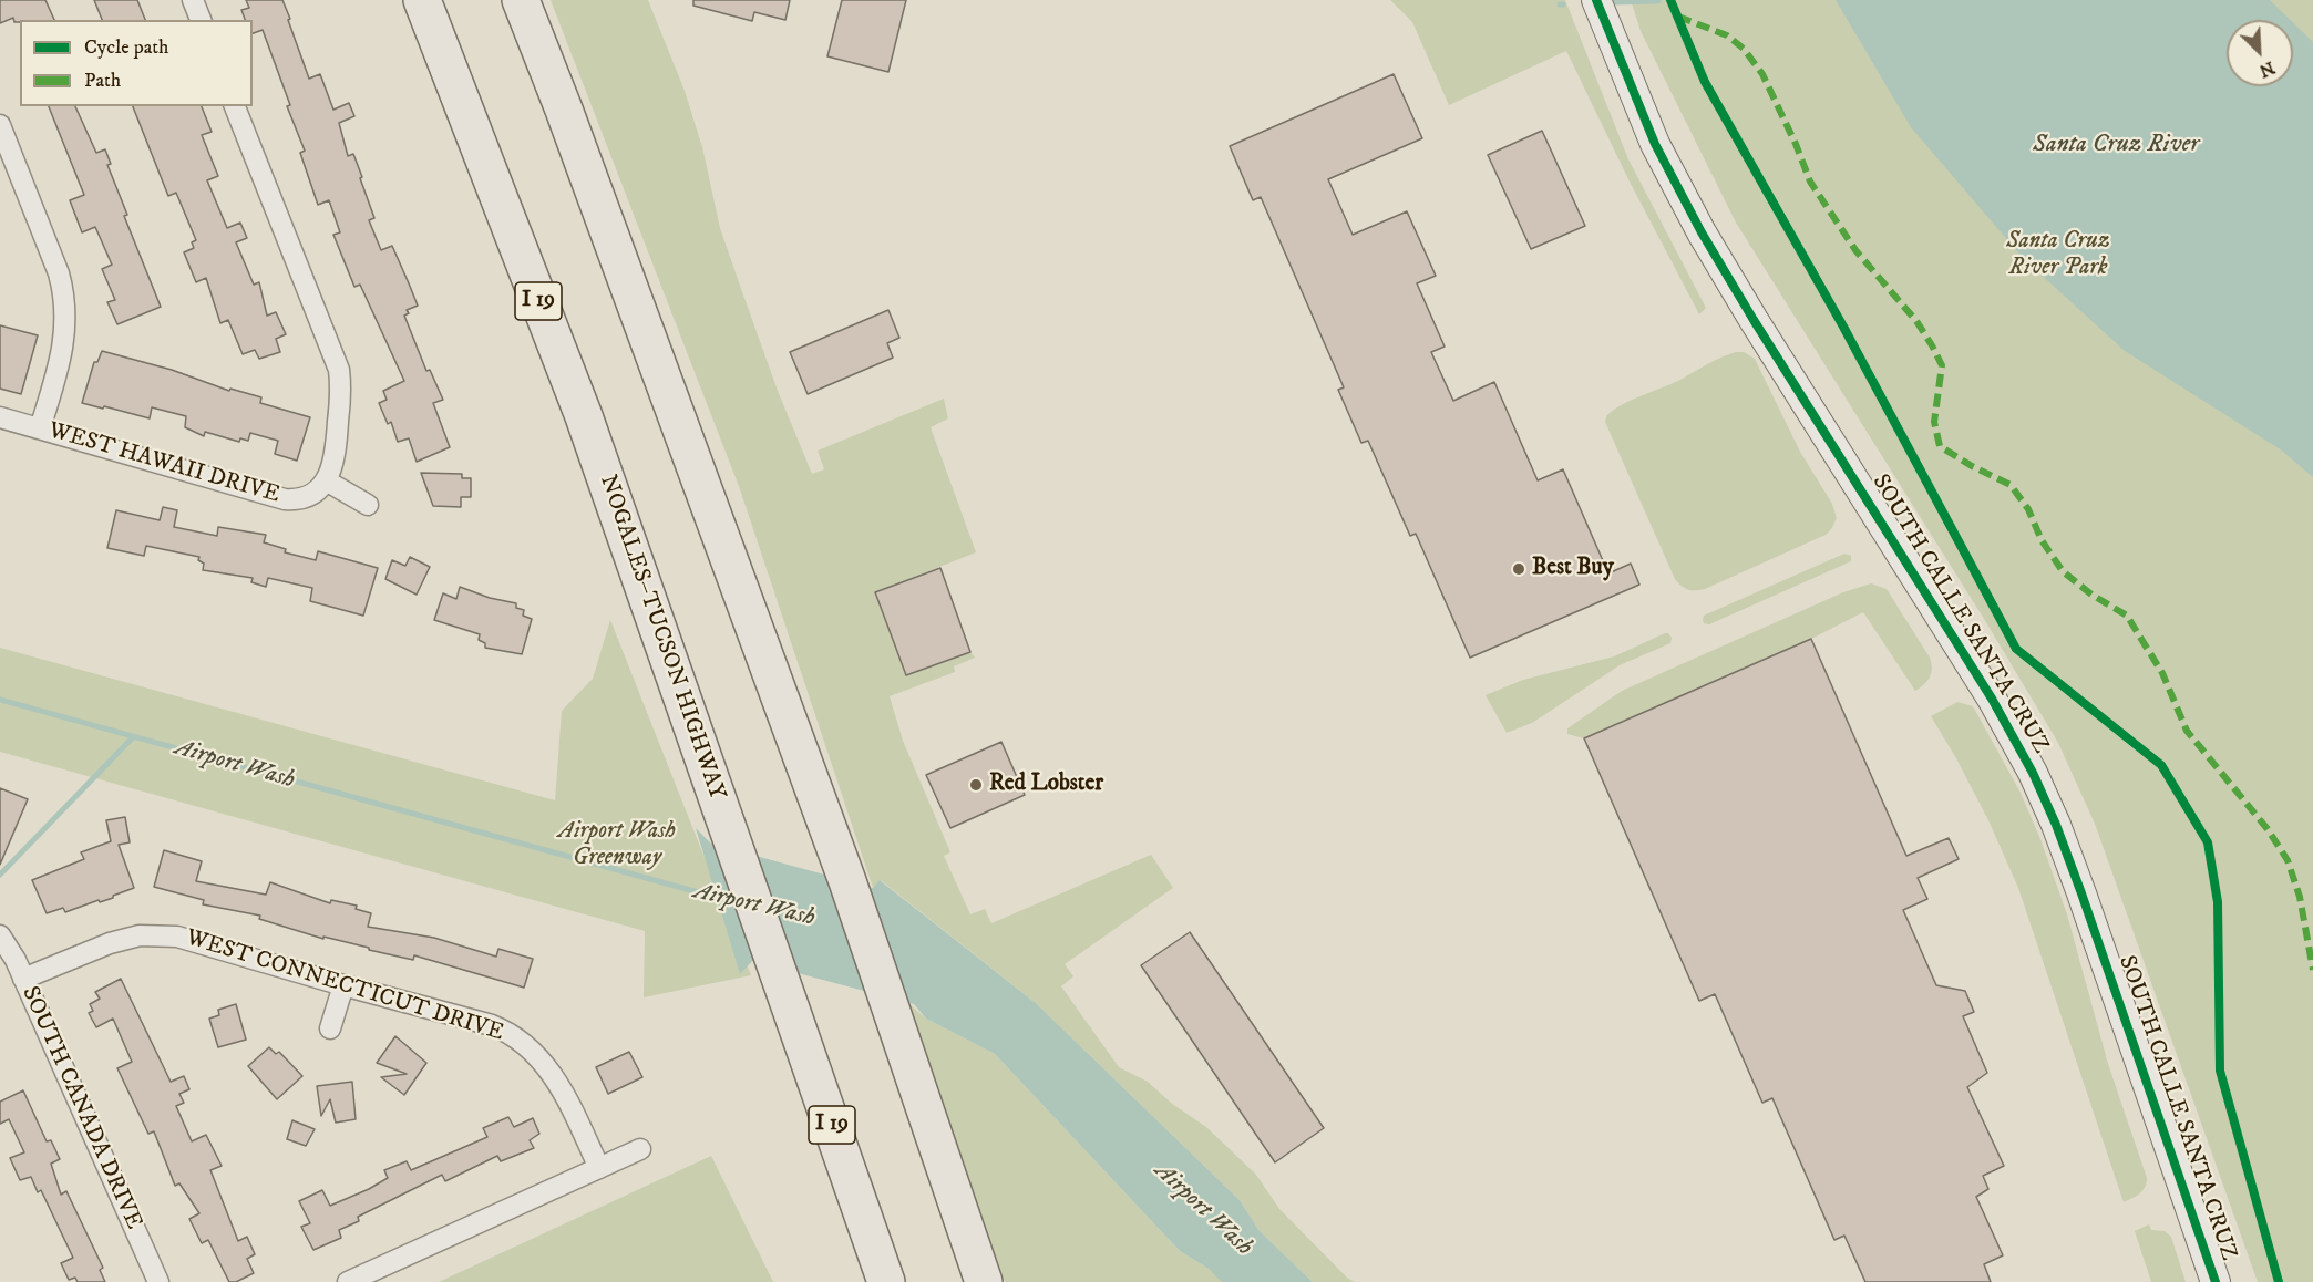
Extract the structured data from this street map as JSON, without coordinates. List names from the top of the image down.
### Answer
{
  "streets": {
    "highway": ["I 19", "NOGALES–TUCSON HIGHWAY"],
    "street": [
      "WEST HAWAII DRIVE",
      "SOUTH CALLE SANTA CRUZ",
      "WEST CONNECTICUT DRIVE",
      "SOUTH CANADA DRIVE"
    ]
  },
  "crossings": [
    ["WEST CONNECTICUT DRIVE", "SOUTH CANADA DRIVE"]
  ],
  "water": ["Santa Cruz River", "Airport Wash"],
  "parks": ["Santa Cruz River Park", "Airport Wash Greenway"],
  "places": ["Best Buy", "Red Lobster"],
  "legend": ["Cycle path", "Path"],
  "north": "bottom right"
}
